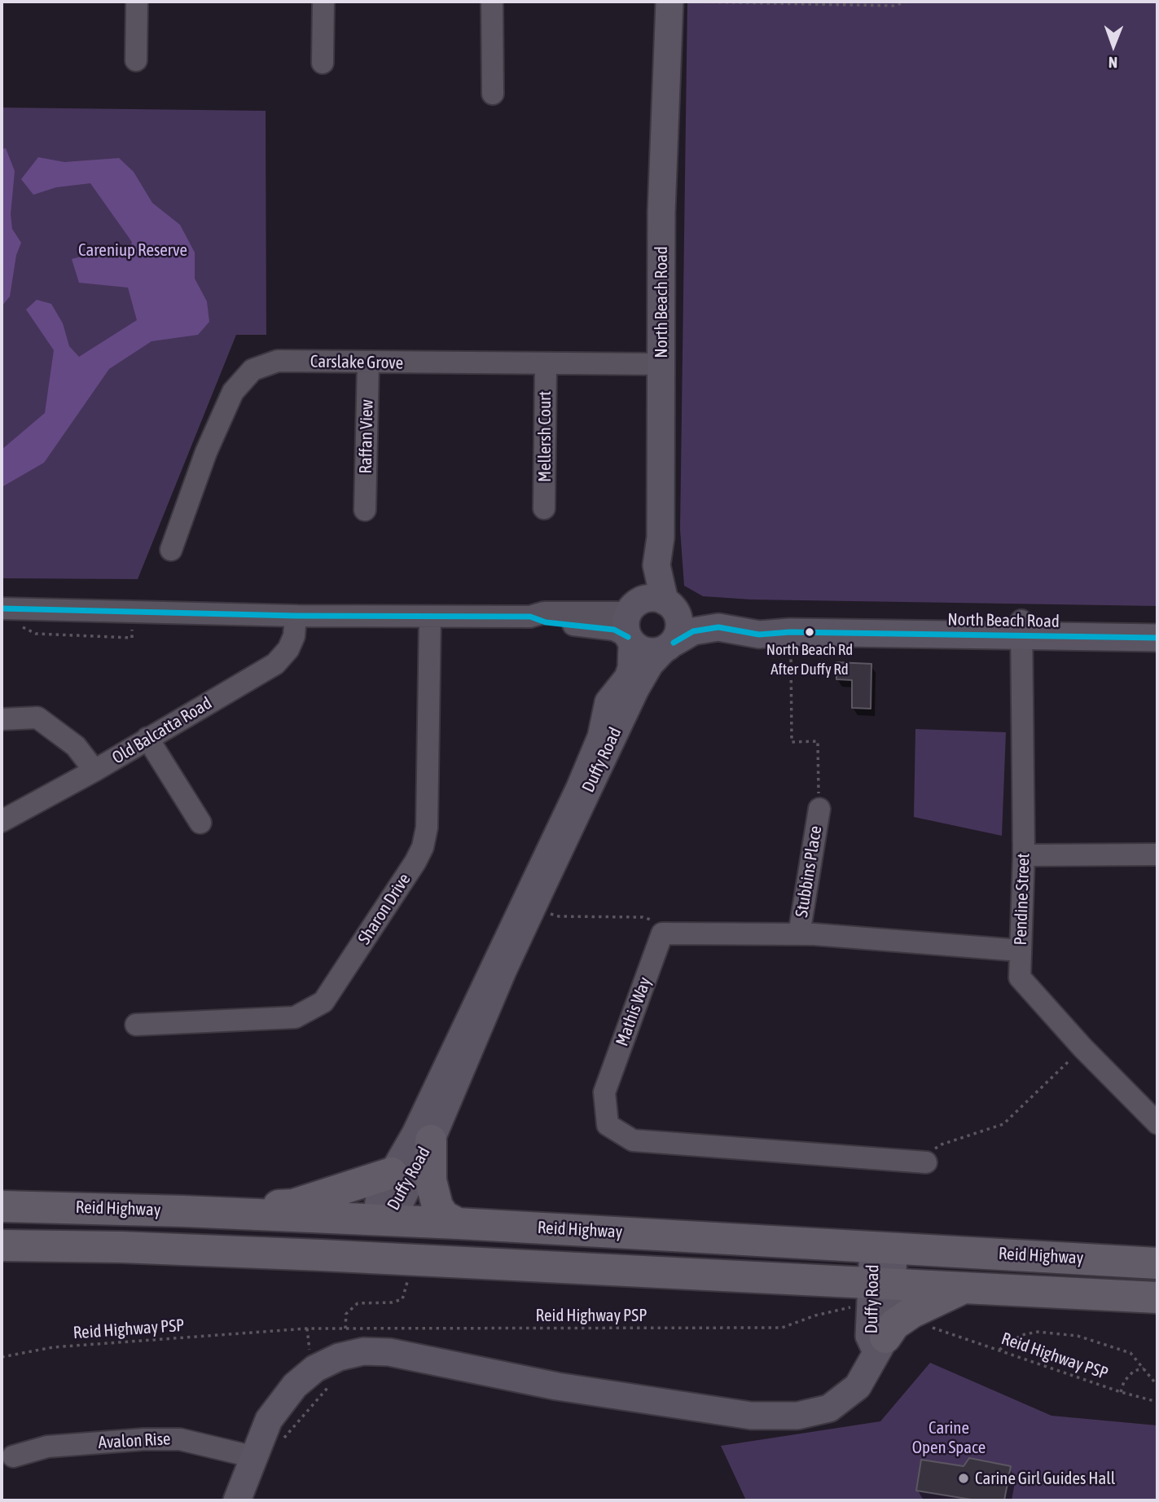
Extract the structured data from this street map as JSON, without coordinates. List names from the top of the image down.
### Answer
{
  "streets": {
    "highway": ["Reid Highway"],
    "main road": ["North Beach Road", "Duffy Road"],
    "street": [
      "Carslake Grove",
      "Raffan View",
      "Mellersh Court",
      "Old Balcatta Road",
      "Stubbins Place",
      "Pendine Street",
      "Sharon Drive",
      "Mathis Way",
      "Avalon Rise"
    ],
    "path": ["Reid Highway PSP"]
  },
  "crossings": [
    ["North Beach Road", "Carslake Grove"],
    ["North Beach Road", "Duffy Road"],
    ["North Beach Road", "Pendine Street"],
    ["Carslake Grove", "Raffan View"],
    ["Carslake Grove", "Mellersh Court"],
    ["Duffy Road", "Reid Highway"],
    ["Duffy Road", "Reid Highway PSP"],
    ["Duffy Road", "Avalon Rise"],
    ["Reid Highway", "Reid Highway PSP"]
  ],
  "parks": ["Careniup Reserve", "Carine Open Space"],
  "places": ["North Beach Rd After Duffy Rd", "Carine Girl Guides Hall"],
  "north": "bottom"
}
